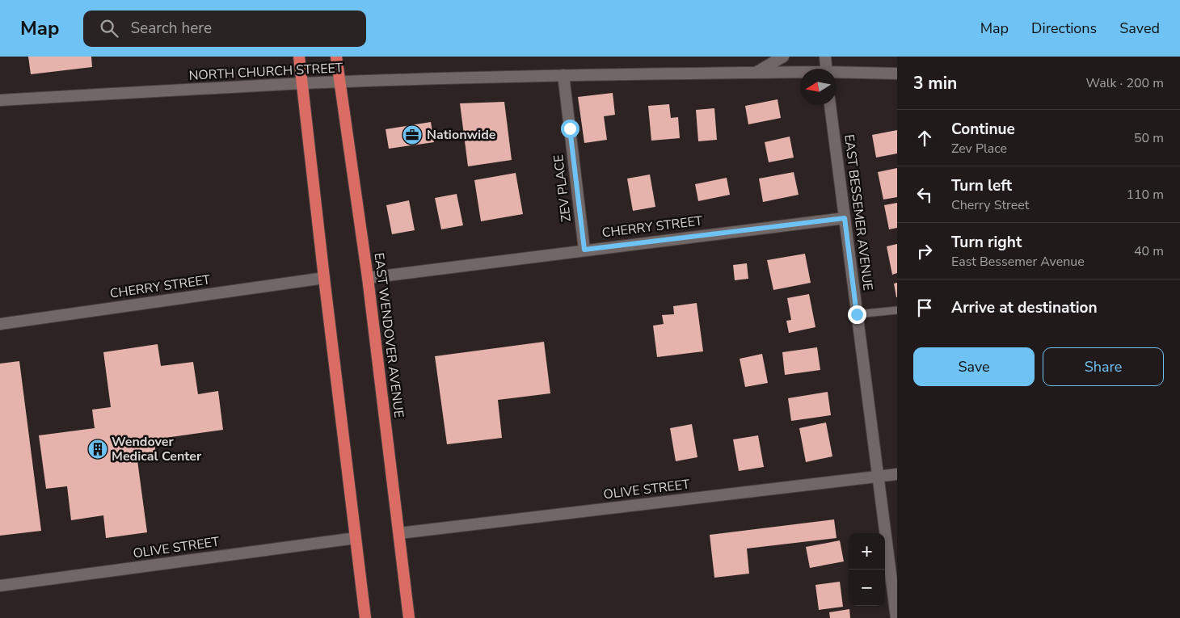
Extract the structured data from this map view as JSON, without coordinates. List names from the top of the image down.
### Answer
{
  "streets": {
    "highway": ["EAST WENDOVER AVENUE"],
    "street": [
      "NORTH CHURCH STREET",
      "ZEV PLACE",
      "EAST BESSEMER AVENUE",
      "CHERRY STREET",
      "OLIVE STREET"
    ]
  },
  "crossings": [
    ["NORTH CHURCH STREET", "ZEV PLACE"],
    ["NORTH CHURCH STREET", "EAST WENDOVER AVENUE"],
    ["ZEV PLACE", "CHERRY STREET"],
    ["EAST BESSEMER AVENUE", "CHERRY STREET"],
    ["EAST BESSEMER AVENUE", "OLIVE STREET"],
    ["CHERRY STREET", "EAST WENDOVER AVENUE"],
    ["EAST WENDOVER AVENUE", "OLIVE STREET"]
  ],
  "places": {
    "office": ["Nationwide"],
    "building": ["Wendover Medical Center"]
  },
  "north": "left",
  "page": {
    "header": "Map",
    "search": "Search here",
    "nav": ["Map", "Directions", "Saved"],
    "heading": ["3 min", "Walk · 200 m"],
    "list": [
      ["Continue", "Zev Place", "50 m"],
      ["Turn left", "Cherry Street", "110 m"],
      ["Turn right", "East Bessemer Avenue", "40 m"],
      "Arrive at destination"
    ],
    "buttons": ["Save", "Share"],
    "map_buttons": ["+", "−"]
  }
}
